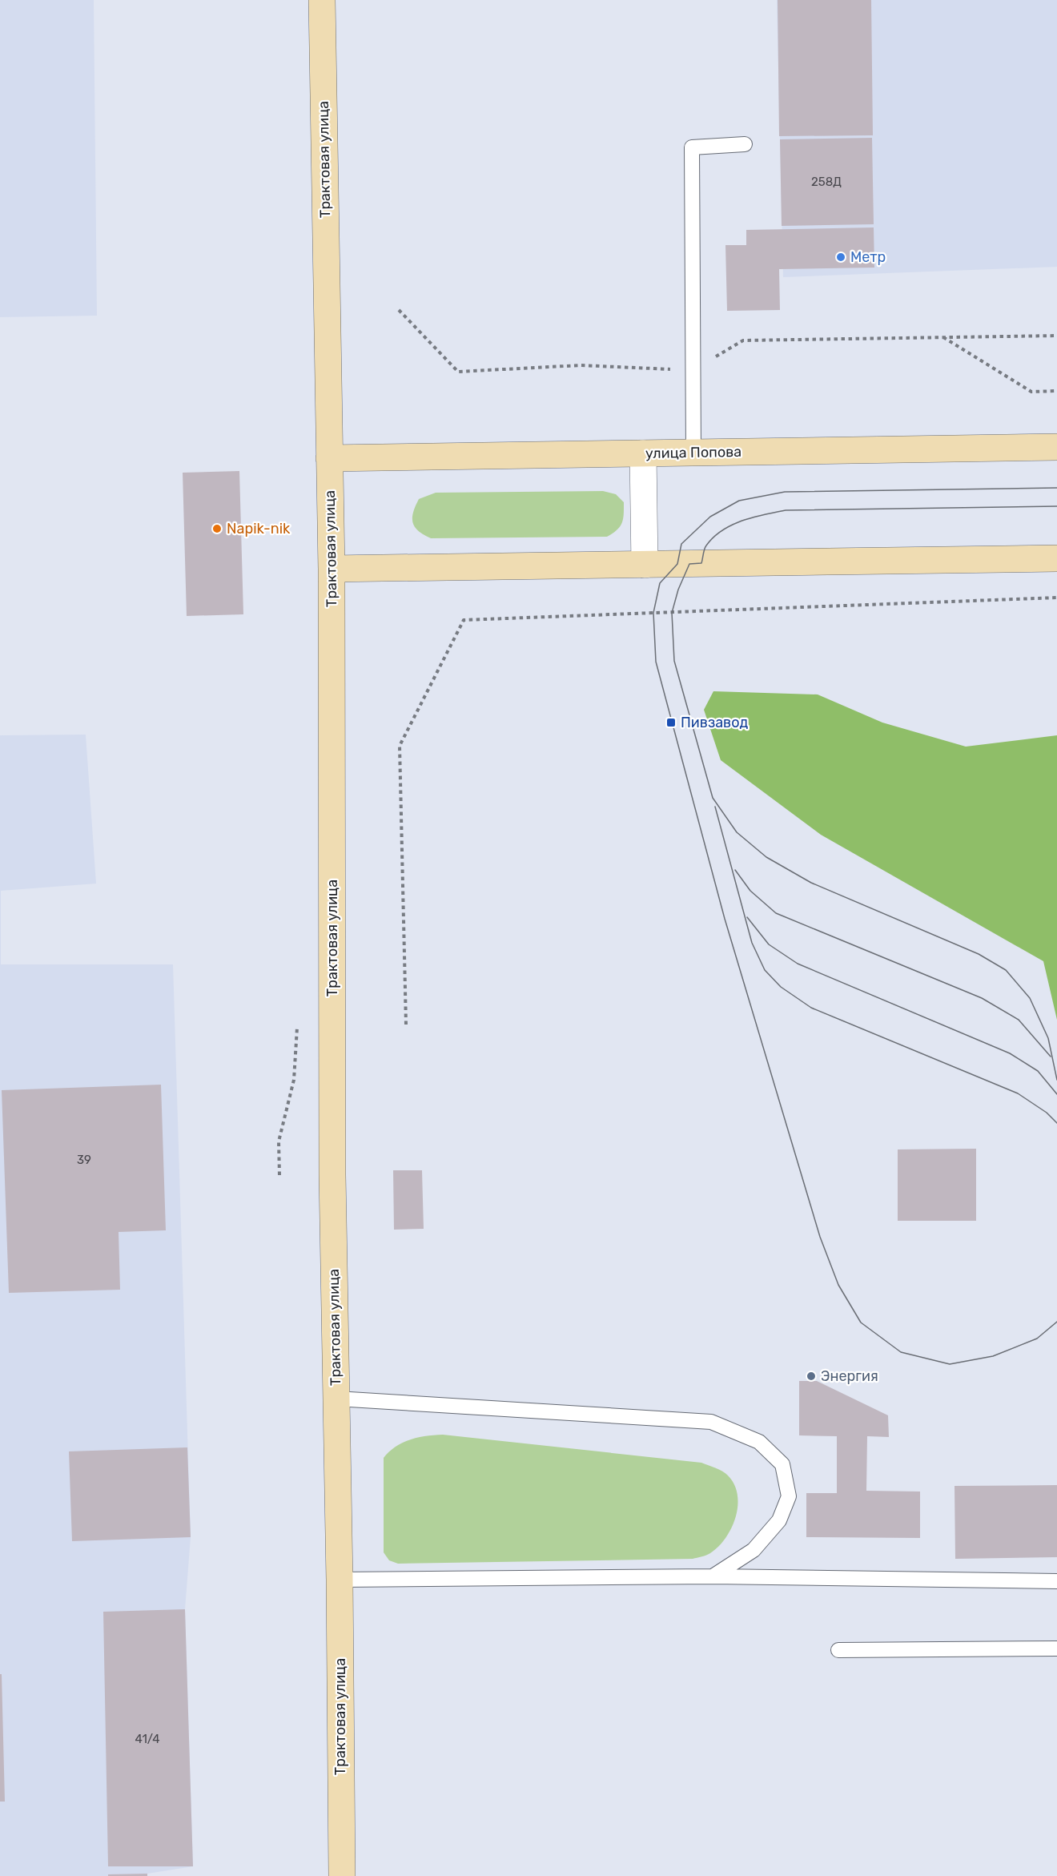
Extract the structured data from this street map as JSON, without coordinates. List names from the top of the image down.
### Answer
{
  "streets": {
    "main road": ["Трактовая улица", "улица Попова"]
  },
  "crossings": [
    ["Трактовая улица", "улица Попова"]
  ],
  "places": {
    "other": ["Метр", "Napik-nik", "Энергия"],
    "transit": ["Пивзавод"]
  },
  "house_numbers": ["258Д", "39", "41/4"]
}
